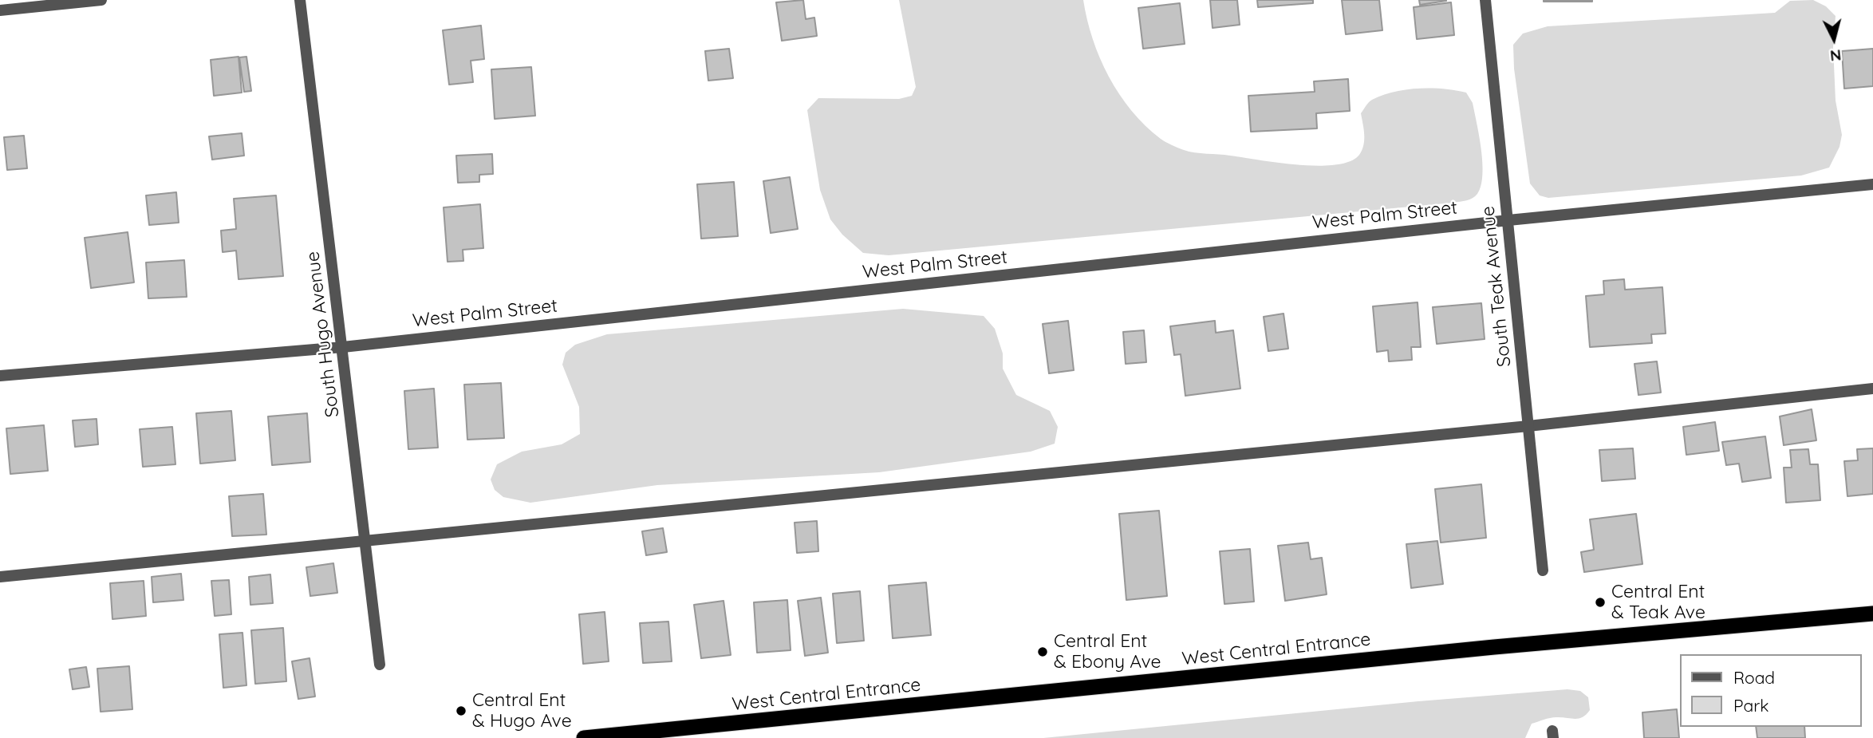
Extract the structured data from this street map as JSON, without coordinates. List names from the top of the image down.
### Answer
{
  "streets": {
    "highway": ["West Central Entrance"],
    "street": ["West Palm Street", "South Teak Avenue", "South Hugo Avenue"]
  },
  "crossings": [
    ["West Palm Street", "South Teak Avenue"],
    ["West Palm Street", "South Hugo Avenue"]
  ],
  "places": ["Central Ent & Teak Ave", "Central Ent & Ebony Ave", "Central Ent & Hugo Ave"],
  "legend": ["Road", "Park"],
  "north": "bottom"
}
